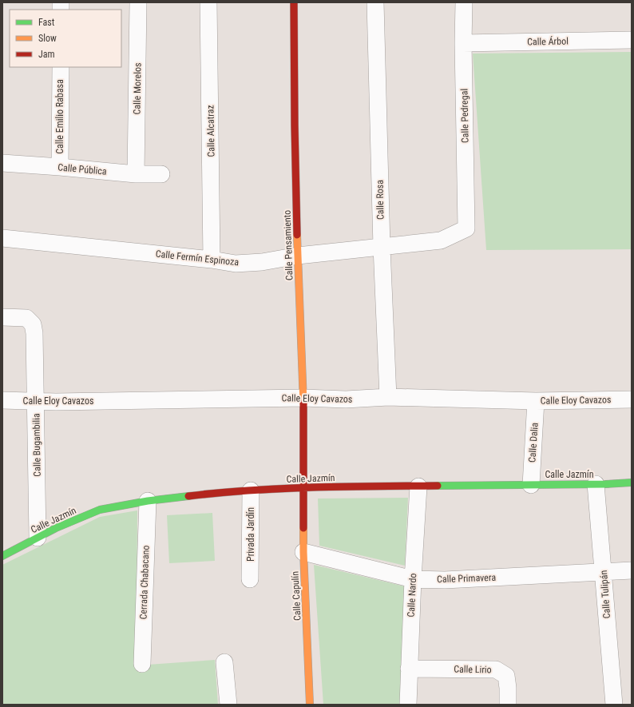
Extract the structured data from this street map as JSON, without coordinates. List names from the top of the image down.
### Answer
{
  "streets": {
    "street": [
      "Calle Árbol",
      "Calle Morelos",
      "Calle Pedregal",
      "Calle Emilio Rabasa",
      "Calle Alcatraz",
      "Calle Pública",
      "Calle Rosa",
      "Calle Pensamiento",
      "Calle Fermín Espinoza",
      "Calle Eloy Cavazos",
      "Calle Dalia",
      "Calle Bugambilia",
      "Calle Jazmín",
      "Privada Jardín",
      "Calle Primavera",
      "Cerrada Chabacano",
      "Calle Tulipán",
      "Calle Nardo",
      "Calle Capulín",
      "Calle Lirio"
    ]
  },
  "crossings": [
    ["Calle Árbol", "Calle Pedregal"],
    ["Calle Morelos", "Calle Pública"],
    ["Calle Pedregal", "Calle Fermín Espinoza"],
    ["Calle Emilio Rabasa", "Calle Pública"],
    ["Calle Alcatraz", "Calle Fermín Espinoza"],
    ["Calle Rosa", "Calle Fermín Espinoza"],
    ["Calle Rosa", "Calle Eloy Cavazos"],
    ["Calle Pensamiento", "Calle Fermín Espinoza"],
    ["Calle Pensamiento", "Calle Eloy Cavazos"],
    ["Calle Pensamiento", "Calle Jazmín"],
    ["Calle Pensamiento", "Calle Capulín"],
    ["Calle Eloy Cavazos", "Calle Dalia"],
    ["Calle Eloy Cavazos", "Calle Bugambilia"],
    ["Calle Dalia", "Calle Jazmín"],
    ["Calle Bugambilia", "Calle Jazmín"],
    ["Calle Jazmín", "Privada Jardín"],
    ["Calle Jazmín", "Cerrada Chabacano"],
    ["Calle Jazmín", "Calle Tulipán"],
    ["Calle Jazmín", "Calle Nardo"],
    ["Calle Jazmín", "Calle Capulín"],
    ["Calle Primavera", "Calle Tulipán"],
    ["Calle Primavera", "Calle Nardo"],
    ["Calle Primavera", "Calle Capulín"],
    ["Calle Nardo", "Calle Lirio"]
  ],
  "legend": ["Fast", "Slow", "Jam"]
}
